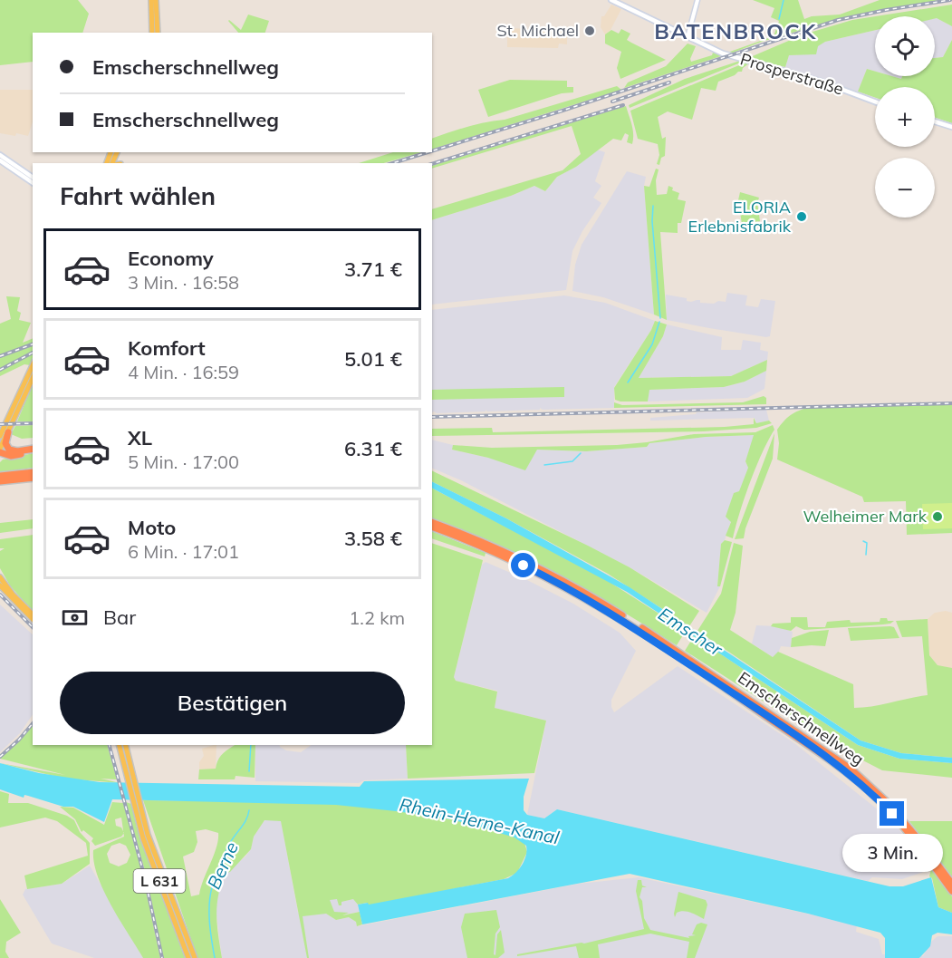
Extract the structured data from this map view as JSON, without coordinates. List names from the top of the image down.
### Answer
{
  "streets": {
    "highway": ["Emscherschnellweg"],
    "main road": ["Prosperstraße", "L 631"]
  },
  "districts": ["BATENBROCK"],
  "water": ["Emscher", "Rhein-Herne-Kanal", "Berne"],
  "places": ["St. Michael", "ELORIA Erlebnisfabrik", "Welheimer Mark"],
  "page": {
    "map_buttons": ["+", "−"],
    "banner": ["Emscherschnellweg", "Emscherschnellweg"],
    "heading": "Fahrt wählen",
    "list": [
      {
        "name": "Economy",
        "note": "3 Min. · 16:58",
        "value": "3.71 €"
      },
      {
        "name": "Komfort",
        "note": "4 Min. · 16:59",
        "value": "5.01 €"
      },
      {
        "name": "XL",
        "note": "5 Min. · 17:00",
        "value": "6.31 €"
      },
      {
        "name": "Moto",
        "note": "6 Min. · 17:01",
        "value": "3.58 €"
      }
    ],
    "pay": ["Bar", "1.2 km"],
    "buttons": "Bestätigen",
    "bubble": "3 Min."
  }
}
